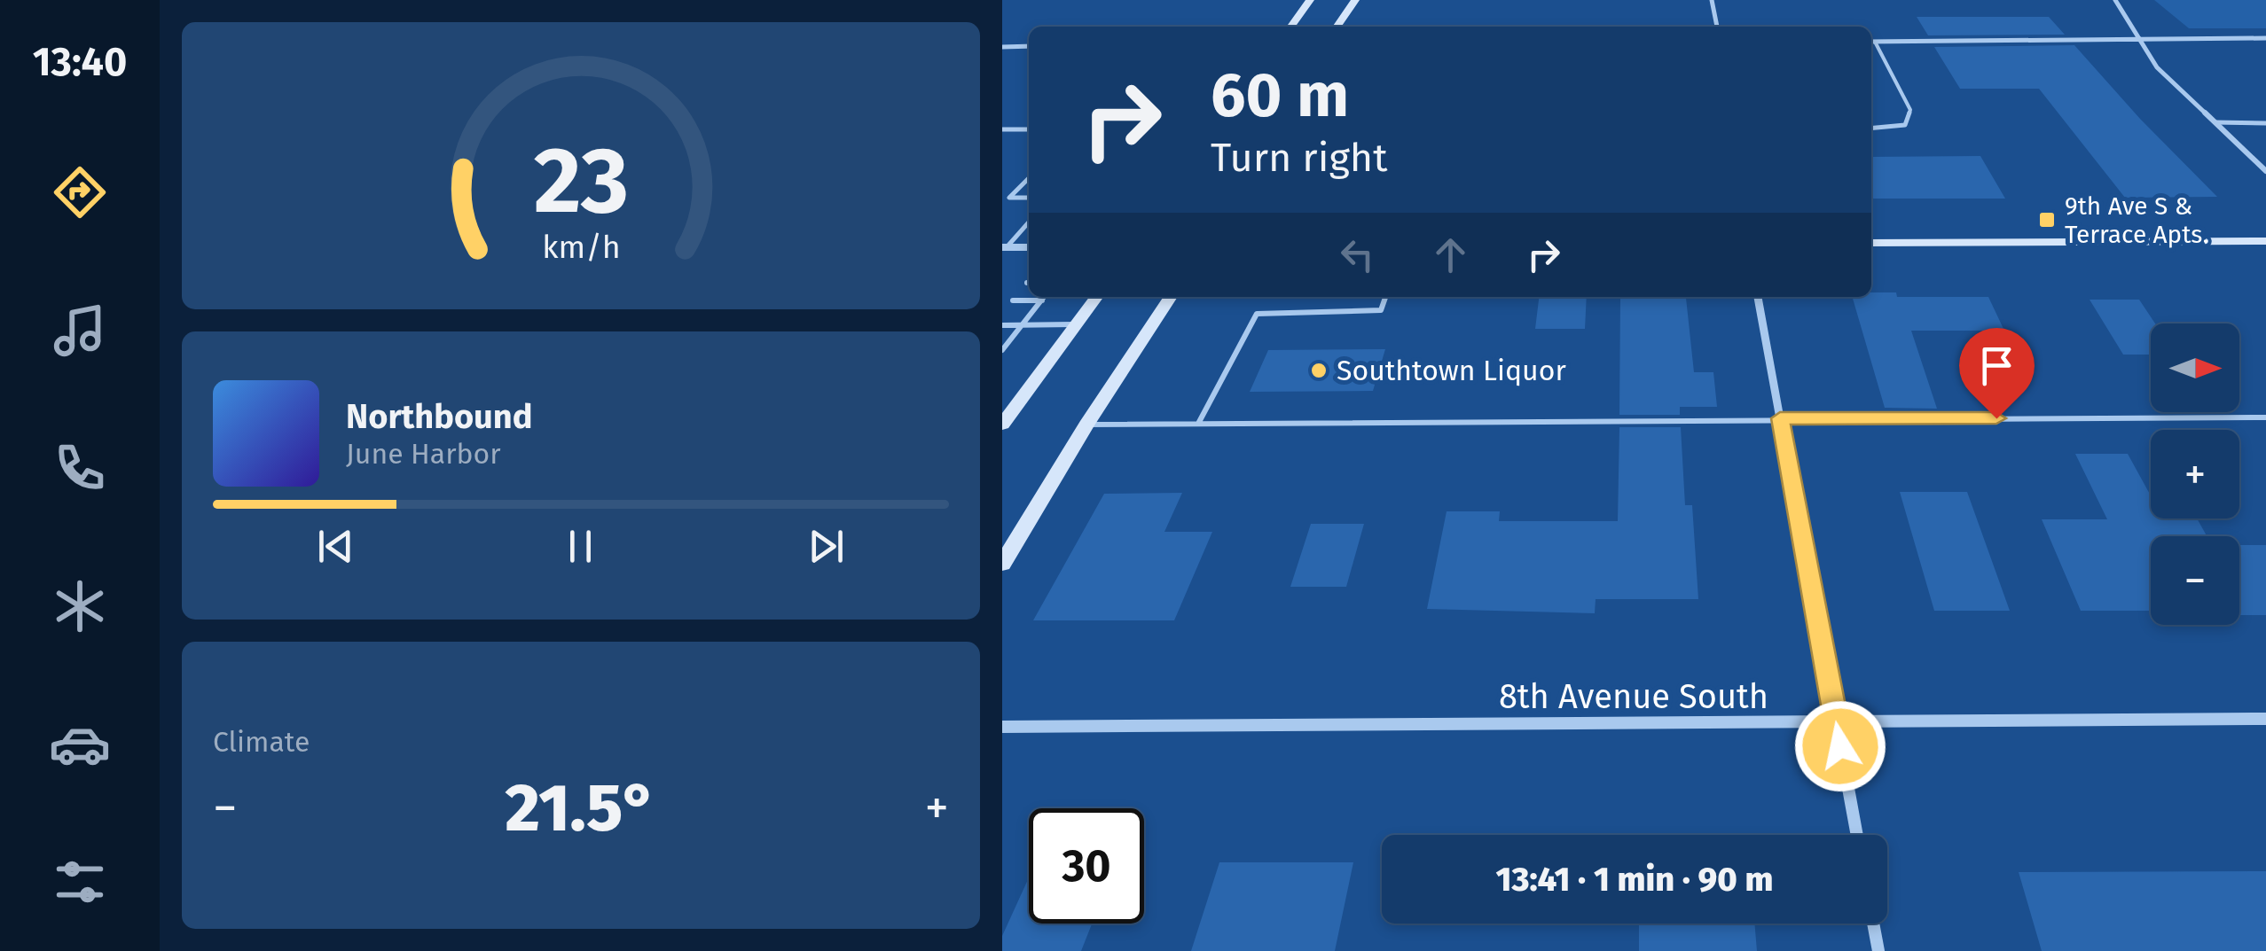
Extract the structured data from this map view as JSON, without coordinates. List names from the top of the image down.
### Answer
{
  "streets": {
    "street": ["8th Avenue South"]
  },
  "places": {
    "transit": ["9th Ave S & Terrace Apts."],
    "other": ["Southtown Liquor"]
  },
  "north": "right",
  "page": {
    "tabs": "13:40",
    "turn": ["60 m", "Turn right"],
    "map_buttons": ["+", "−"],
    "song": ["Northbound", "June Harbor"],
    "tile": "Climate",
    "heat": ["−", "21.5°", "+"],
    "limit": "30",
    "trip": "13:41 · 1 min · 90 m",
    "gauge": ["23", "km/h"]
  }
}
